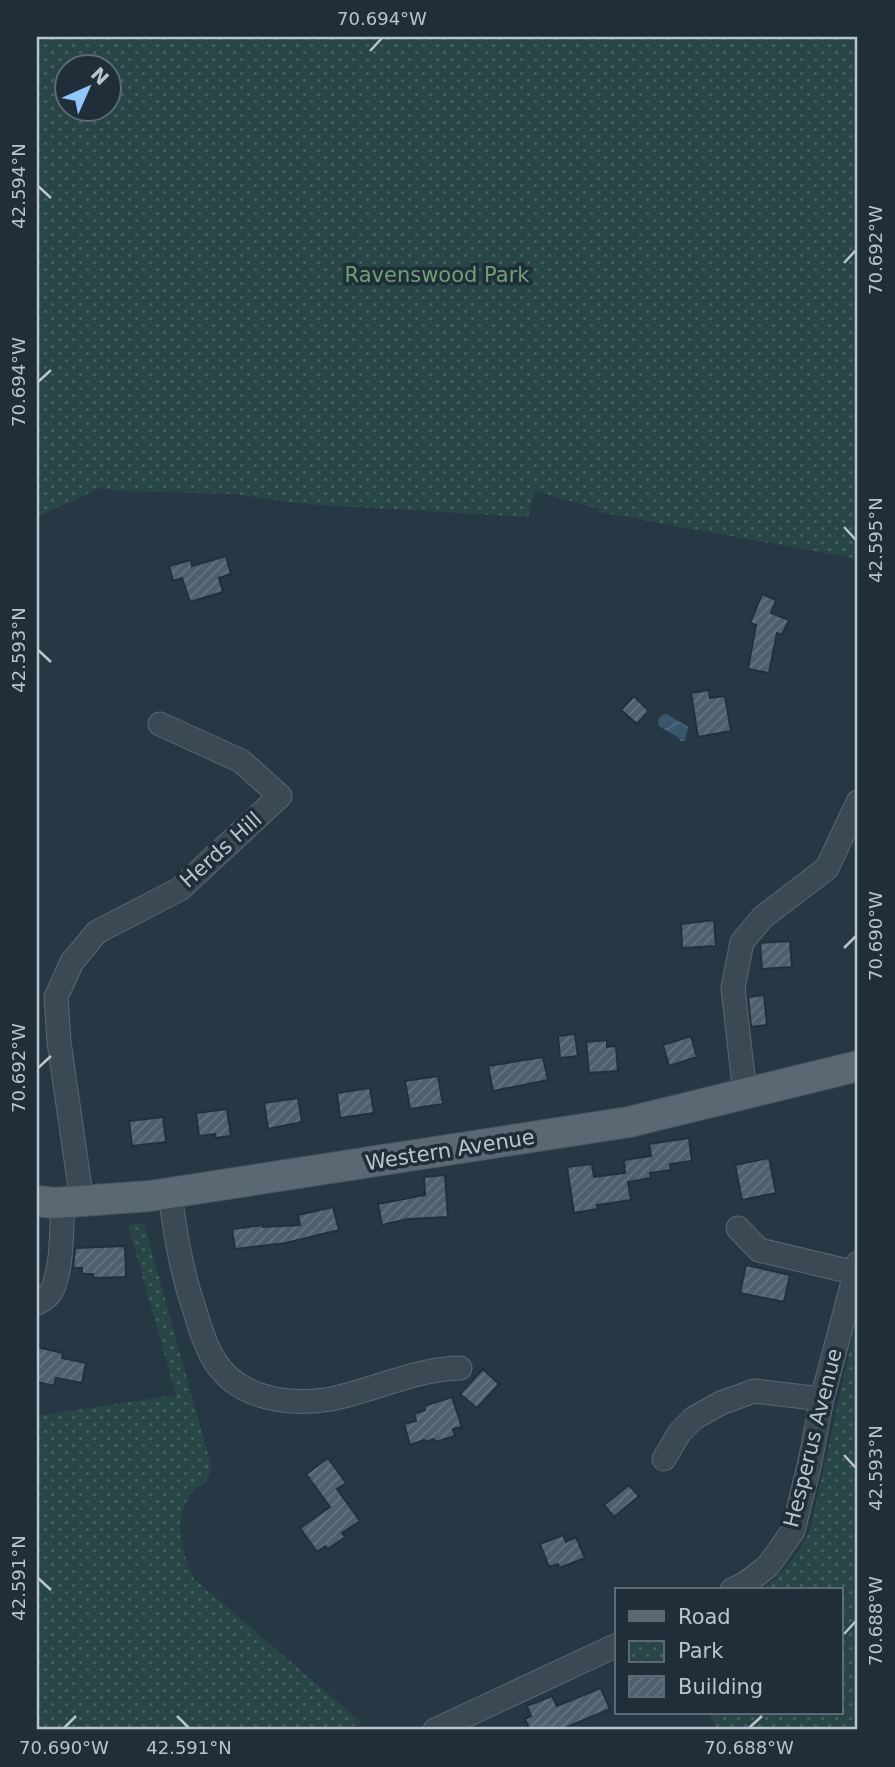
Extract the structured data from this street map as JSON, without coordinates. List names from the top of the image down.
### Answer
{
  "streets": {
    "main road": ["Western Avenue"],
    "street": ["Herds Hill", "Hesperus Avenue"]
  },
  "crossings": [
    ["Herds Hill", "Western Avenue"]
  ],
  "parks": ["Ravenswood Park"],
  "legend": ["Road", "Park", "Building"],
  "north": "top right",
  "coordinates": [
    "70.694°W",
    "42.594°N",
    "70.692°W",
    "42.595°N",
    "42.593°N",
    "70.690°W",
    "42.591°N",
    "70.688°W"
  ]
}
